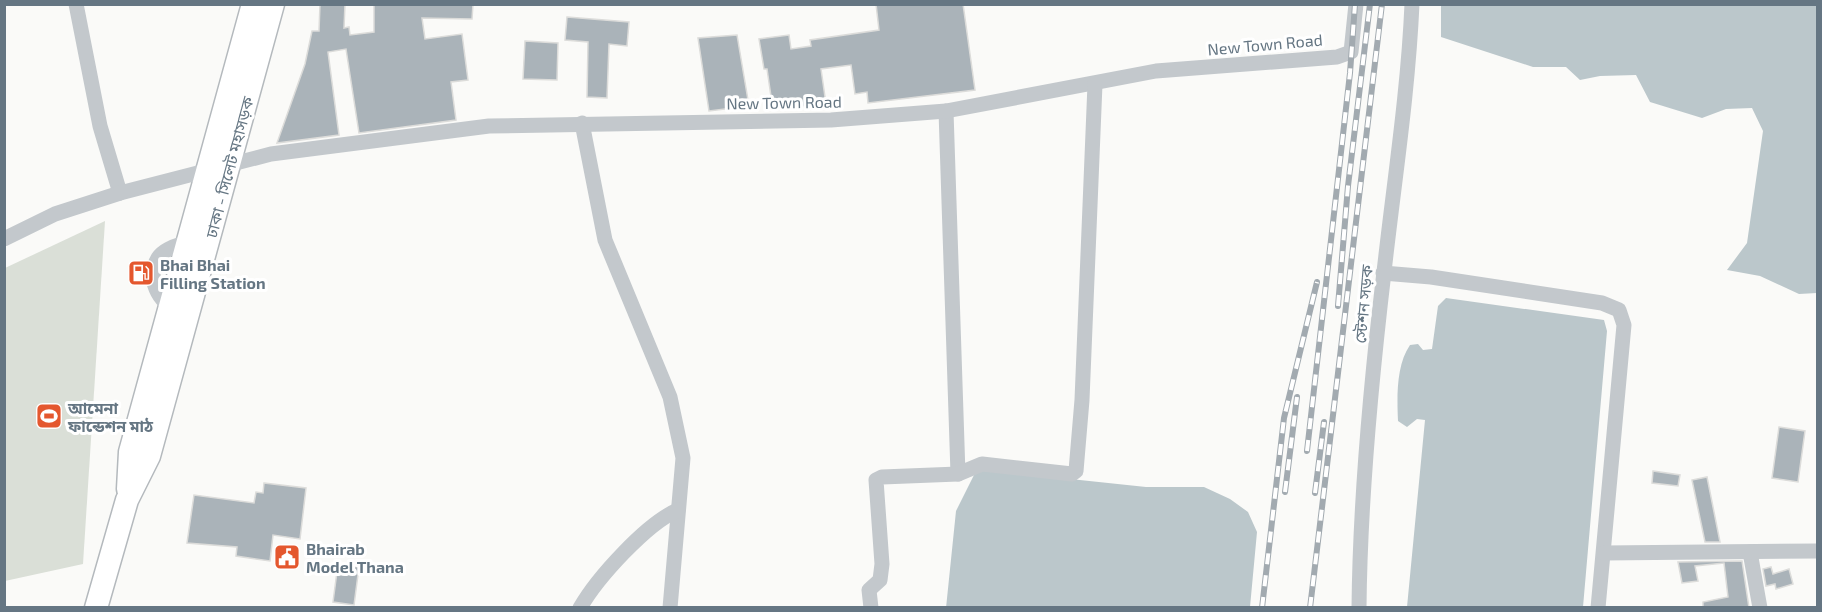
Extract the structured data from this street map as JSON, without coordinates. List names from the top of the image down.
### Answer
{
  "streets": {
    "highway": ["ঢাকা - সিলেট মহাসড়ক"],
    "street": ["New Town Road", "স্টেশন সড়ক"]
  },
  "crossings": [
    ["New Town Road", "ঢাকা - সিলেট মহাসড়ক"]
  ],
  "places": {
    "fuel station": ["Bhai Bhai Filling Station"],
    "sports": ["আমেনা ফান্ডেশন মাঠ"],
    "public building": ["Bhairab Model Thana"]
  }
}
